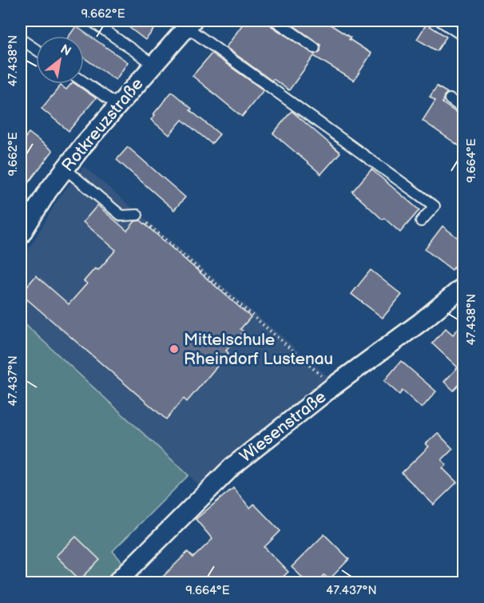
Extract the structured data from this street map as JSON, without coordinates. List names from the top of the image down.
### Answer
{
  "streets": {
    "street": ["Rotkreuzstraße", "Wiesenstraße"]
  },
  "places": ["Mittelschule Rheindorf Lustenau"],
  "north": "top right",
  "coordinates": [
    "9.662°E",
    "47.438°N",
    "9.664°E",
    "47.437°N"
  ]
}
